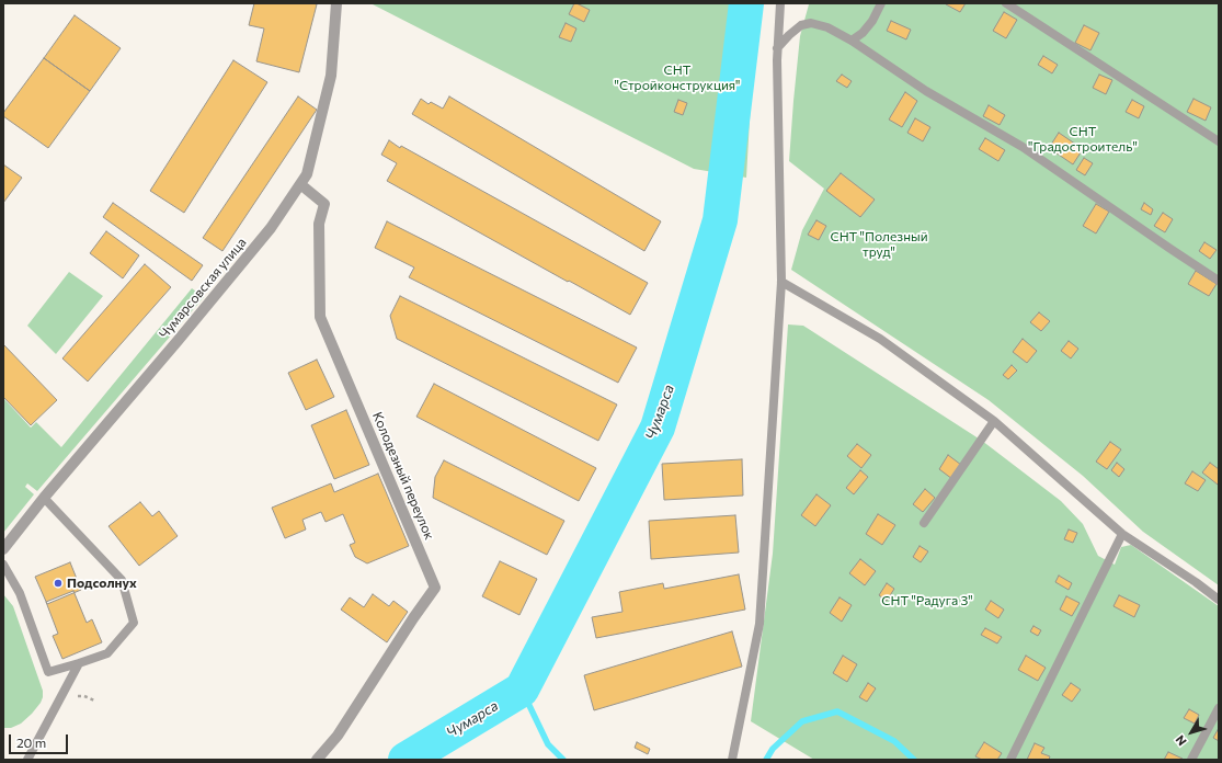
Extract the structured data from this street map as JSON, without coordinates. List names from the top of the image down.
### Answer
{
  "streets": {
    "street": ["Чумарсовская улица", "Колодезный переулок"]
  },
  "crossings": [
    ["Чумарсовская улица", "Колодезный переулок"]
  ],
  "water": ["Чумарса"],
  "parks": [
    "СНТ \"Стройконструкция\"",
    "СНТ \"Градостроитель\"",
    "СНТ \"Полезный труд\"",
    "СНТ \"Радуга 3\""
  ],
  "places": ["Подсолнух"],
  "scale_bar": "20 m",
  "north": "bottom left"
}
